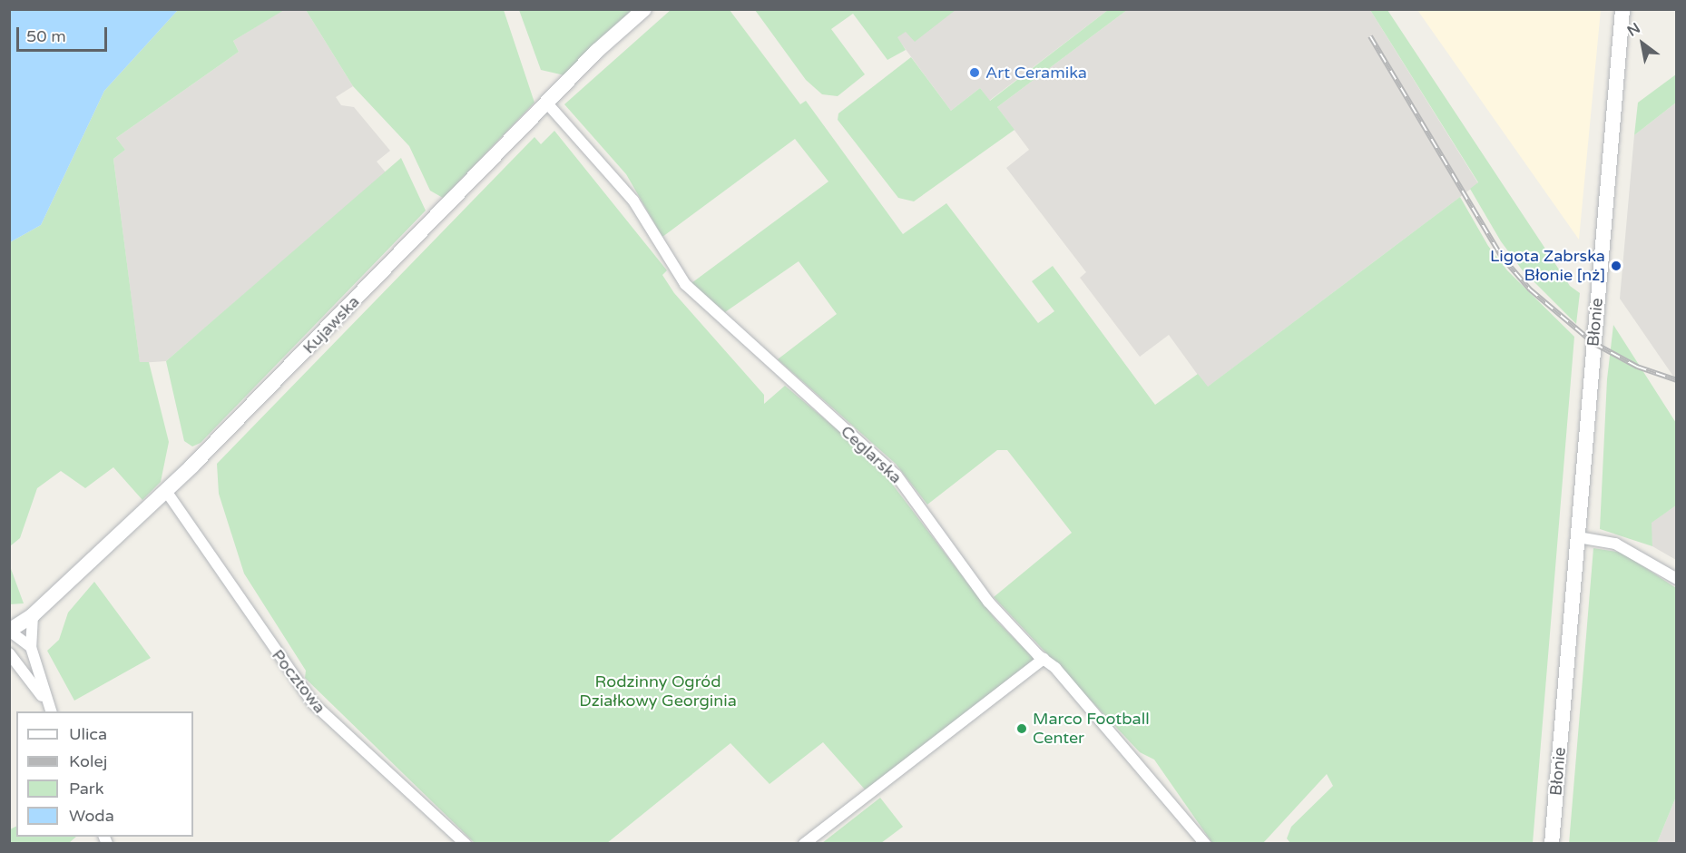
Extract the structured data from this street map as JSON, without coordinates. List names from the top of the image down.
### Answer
{
  "streets": {
    "street": [
      "Błonie",
      "Kujawska",
      "Ceglarska",
      "Pocztowa"
    ]
  },
  "crossings": [
    ["Kujawska", "Ceglarska"],
    ["Kujawska", "Pocztowa"]
  ],
  "parks": ["Rodzinny Ogród Działkowy Georginia"],
  "places": ["Art Ceramika", "Ligota Zabrska Błonie [nż]", "Marco Football Center"],
  "legend": [
    "Ulica",
    "Kolej",
    "Park",
    "Woda"
  ],
  "scale_bar": "50 m",
  "north": "top left"
}
